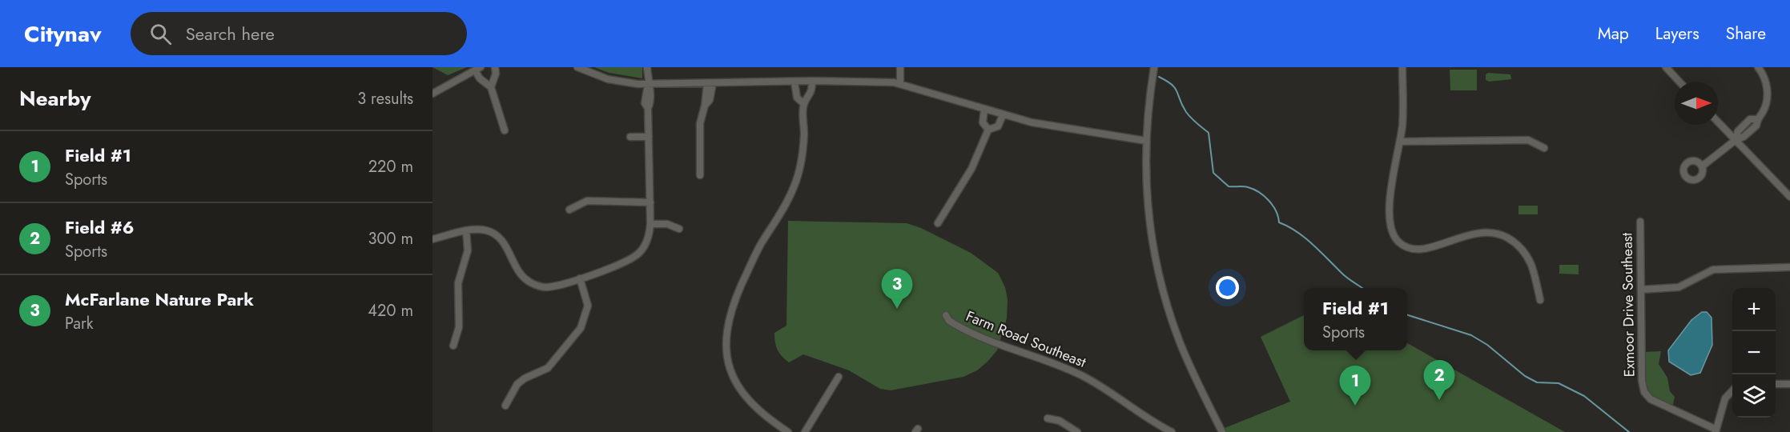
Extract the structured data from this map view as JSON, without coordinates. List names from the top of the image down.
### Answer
{
  "streets": {
    "street": ["Exmoor Drive Southeast", "Farm Road Southeast"]
  },
  "north": "right",
  "page": {
    "header": "Citynav",
    "search": "Search here",
    "nav": ["Map", "Layers", "Share"],
    "heading": ["Nearby", "3 results"],
    "list": [
      {
        "mark": "1",
        "name": "Field #1",
        "note": "Sports",
        "value": "220 m"
      },
      {
        "mark": "2",
        "name": "Field #6",
        "note": "Sports",
        "value": "300 m"
      },
      {
        "mark": "3",
        "name": "McFarlane Nature Park",
        "note": "Park",
        "value": "420 m"
      }
    ],
    "pins": ["3", "2", "1"],
    "map_buttons": ["+", "−"],
    "popup": ["Field #1", "Sports"]
  }
}
